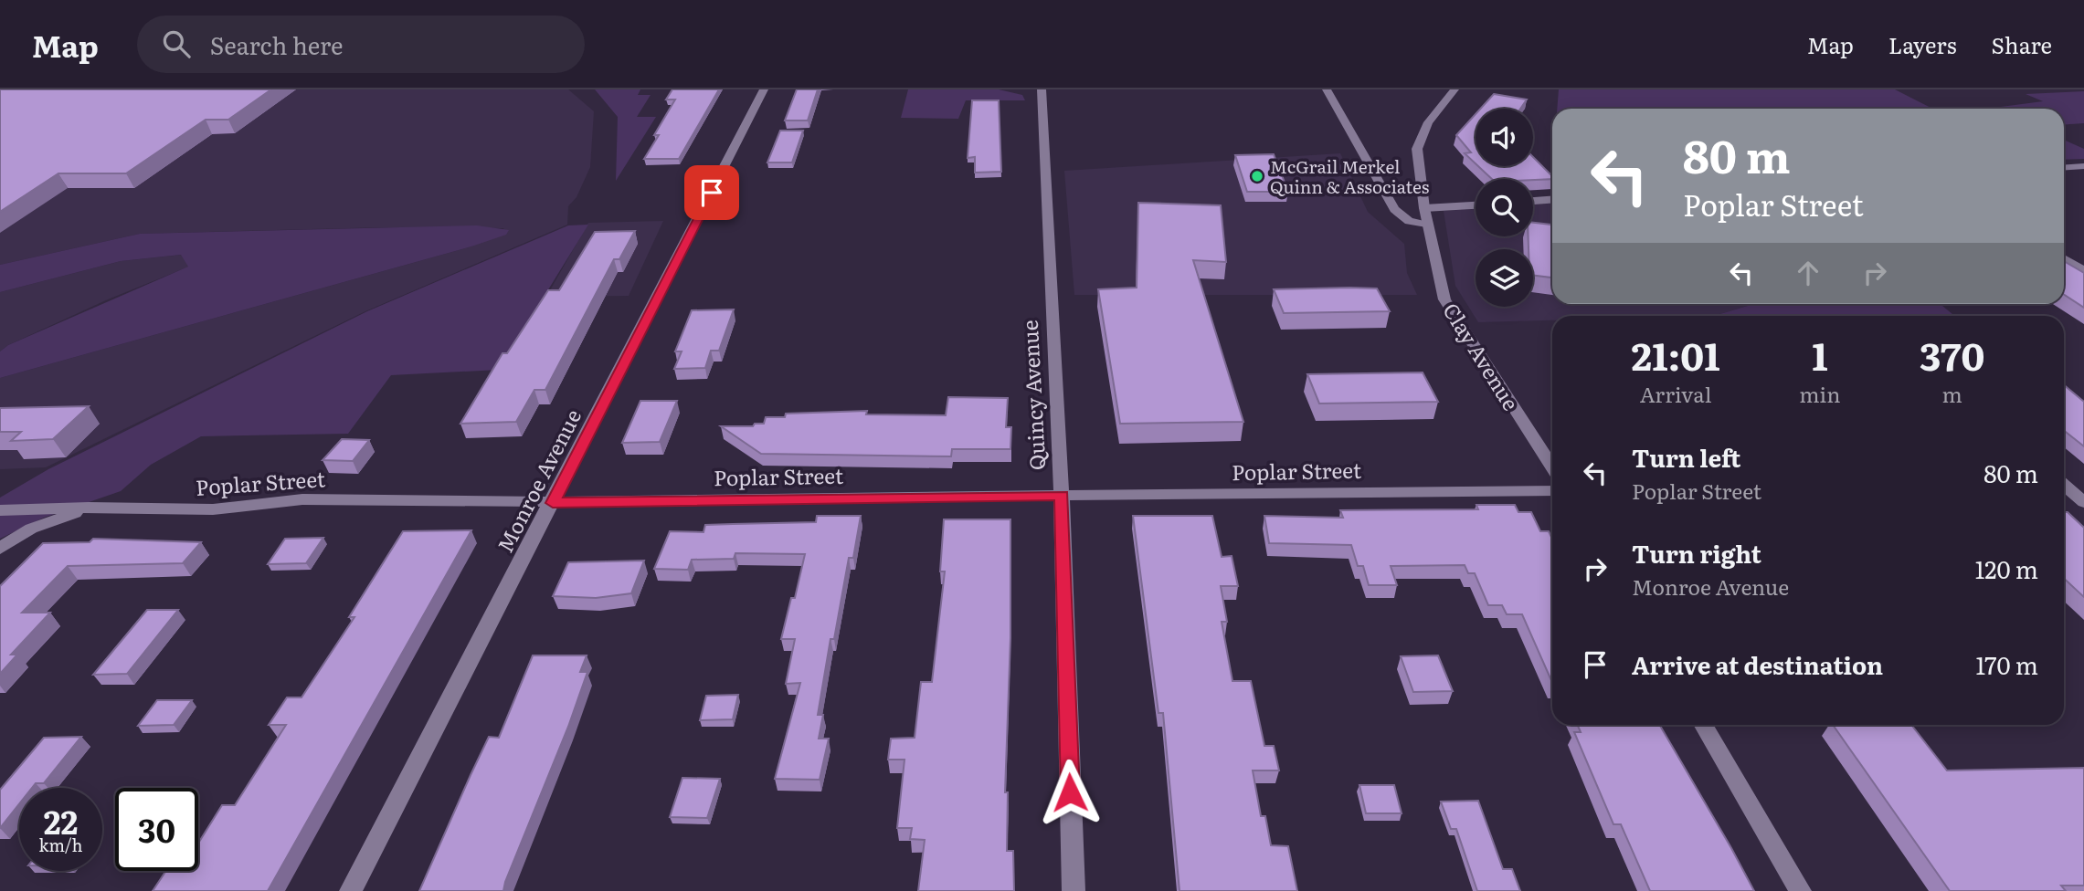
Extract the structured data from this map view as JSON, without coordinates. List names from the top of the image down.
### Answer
{
  "streets": {
    "street": [
      "Clay Avenue",
      "Quincy Avenue",
      "Poplar Street",
      "Monroe Avenue"
    ]
  },
  "crossings": [
    ["Quincy Avenue", "Poplar Street"],
    ["Poplar Street", "Monroe Avenue"]
  ],
  "places": ["McGrail Merkel Quinn & Associates"],
  "page": {
    "header": "Map",
    "search": "Search here",
    "nav": ["Map", "Layers", "Share"],
    "turn": ["80 m", "Poplar Street"],
    "eta": [
      "21:01",
      "Arrival",
      "1",
      "min",
      "370",
      "m"
    ],
    "list": [
      {
        "name": "Turn left",
        "note": "Poplar Street",
        "value": "80 m"
      },
      {
        "name": "Turn right",
        "note": "Monroe Avenue",
        "value": "120 m"
      },
      {
        "name": "Arrive at destination",
        "value": "170 m"
      }
    ],
    "speed": "22 km/h",
    "limit": "30"
  }
}
